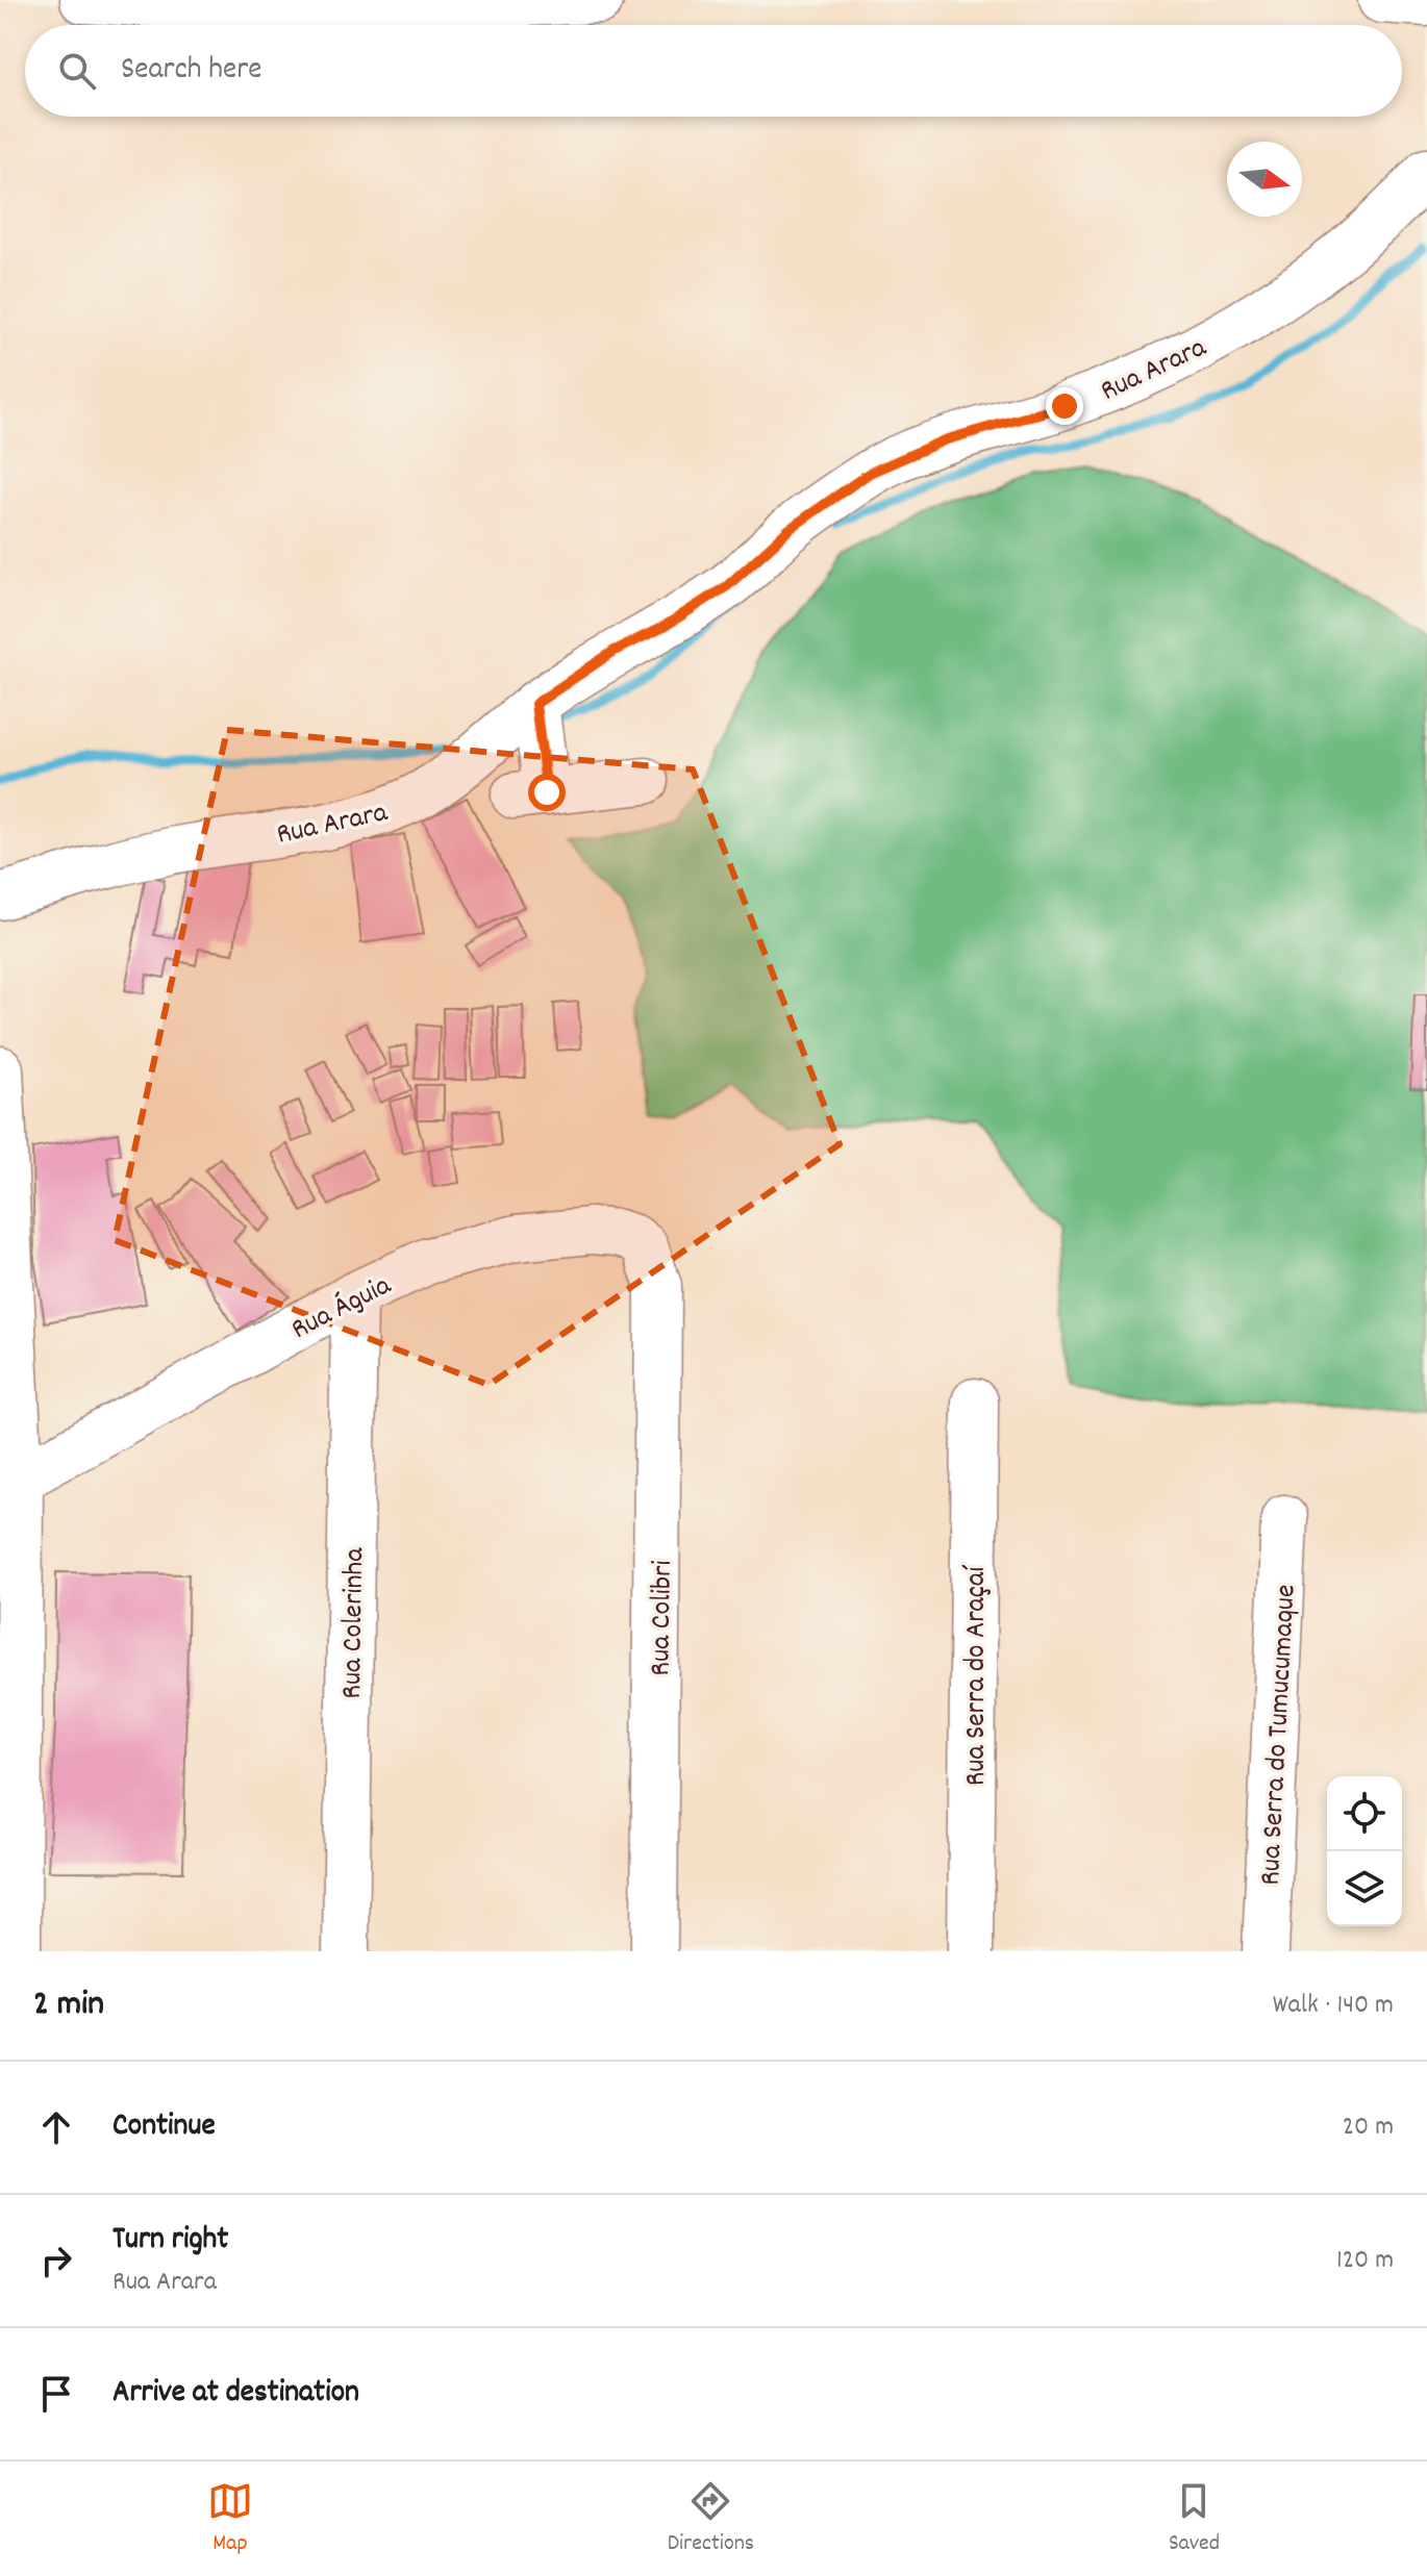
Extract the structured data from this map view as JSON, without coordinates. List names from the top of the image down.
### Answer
{
  "streets": {
    "main road": [
      "Rua Arara",
      "Rua Águia",
      "Rua Colibri",
      "Rua Colerinha",
      "Rua Serra do Araçaí",
      "Rua Serra do Tumucumaque"
    ]
  },
  "crossings": [
    ["Rua Águia", "Rua Colibri"],
    ["Rua Águia", "Rua Colerinha"]
  ],
  "north": "right",
  "page": {
    "search": "Search here",
    "heading": ["2 min", "Walk · 140 m"],
    "list": [
      ["Continue", "20 m"],
      ["Turn right", "Rua Arara", "120 m"],
      "Arrive at destination"
    ],
    "nav": ["Map", "Directions", "Saved"]
  }
}
